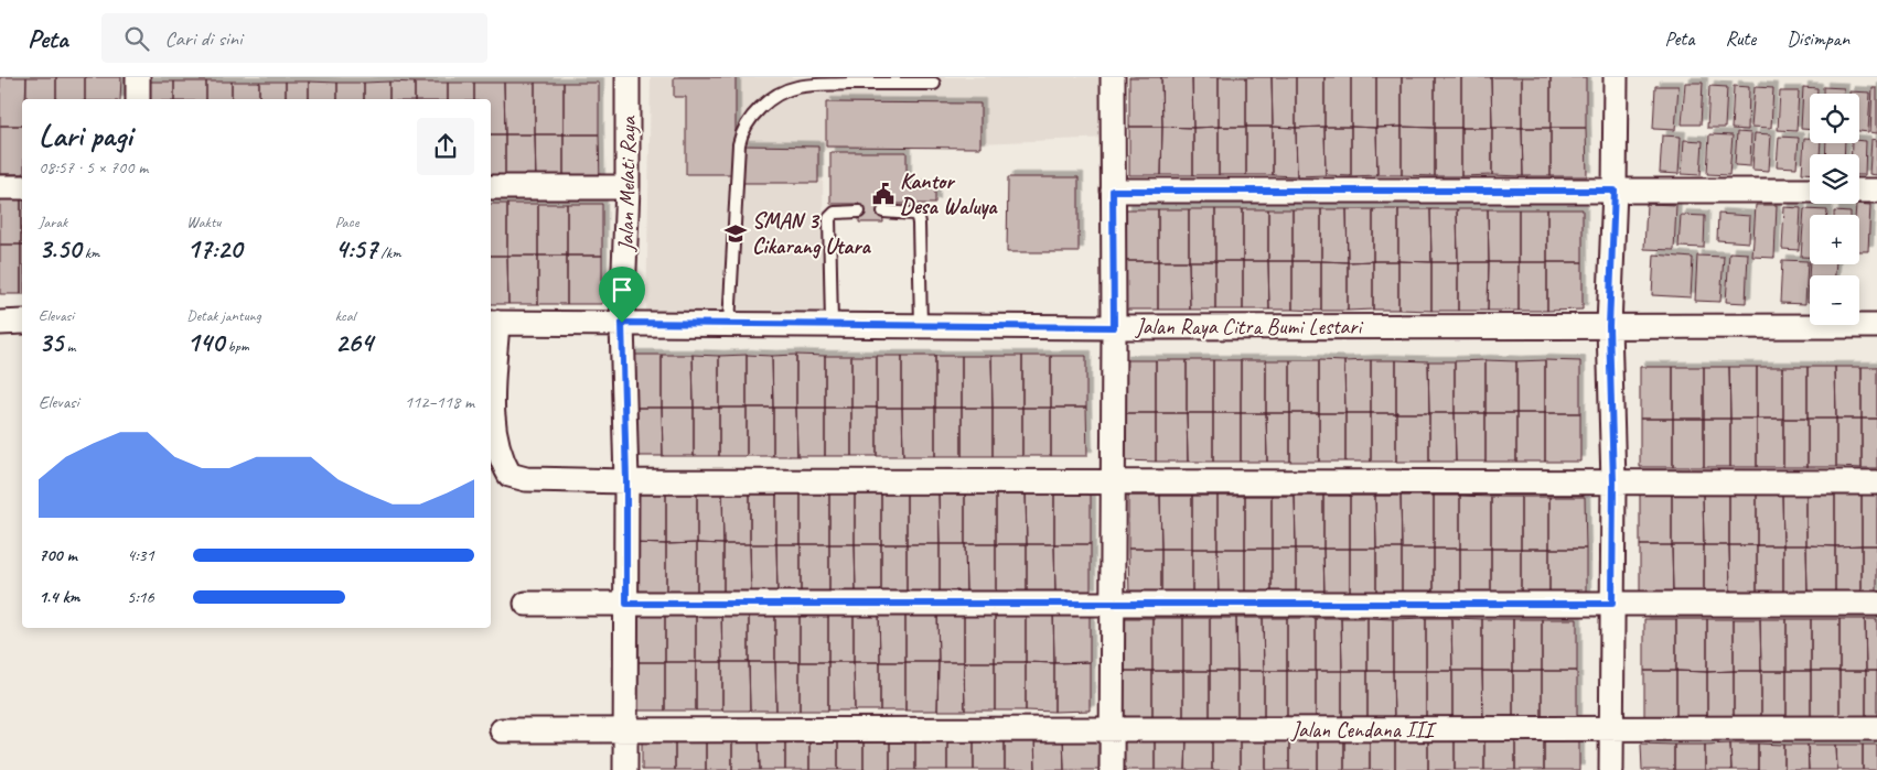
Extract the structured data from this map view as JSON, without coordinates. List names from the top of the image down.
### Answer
{
  "streets": {
    "street": ["Jalan Melati Raya", "Jalan Raya Citra Bumi Lestari", "Jalan Cendana III"]
  },
  "crossings": [
    ["Jalan Melati Raya", "Jalan Raya Citra Bumi Lestari"],
    ["Jalan Melati Raya", "Jalan Cendana III"]
  ],
  "places": {
    "public building": ["Kantor Desa Waluya"],
    "school or university": ["SMAN 3 Cikarang Utara"]
  },
  "page": {
    "header": "Peta",
    "search": "Cari di sini",
    "nav": ["Peta", "Rute", "Disimpan"],
    "map_buttons": ["+", "−"],
    "heading": ["Lari pagi", "08:57 · 5 × 700 m"],
    "stats": [
      ["Jarak", "3.50 km"],
      ["Waktu", "17:20"],
      ["Pace", "4:57 /km"],
      ["Elevasi", "35 m"],
      ["Detak jantung", "140 bpm"],
      ["kcal", "264"]
    ],
    "chart": ["Elevasi", "112–118 m"],
    "list": [
      {
        "name": "700 m",
        "note": "4:31"
      },
      {
        "name": "1.4 km",
        "note": "5:16"
      }
    ]
  }
}
